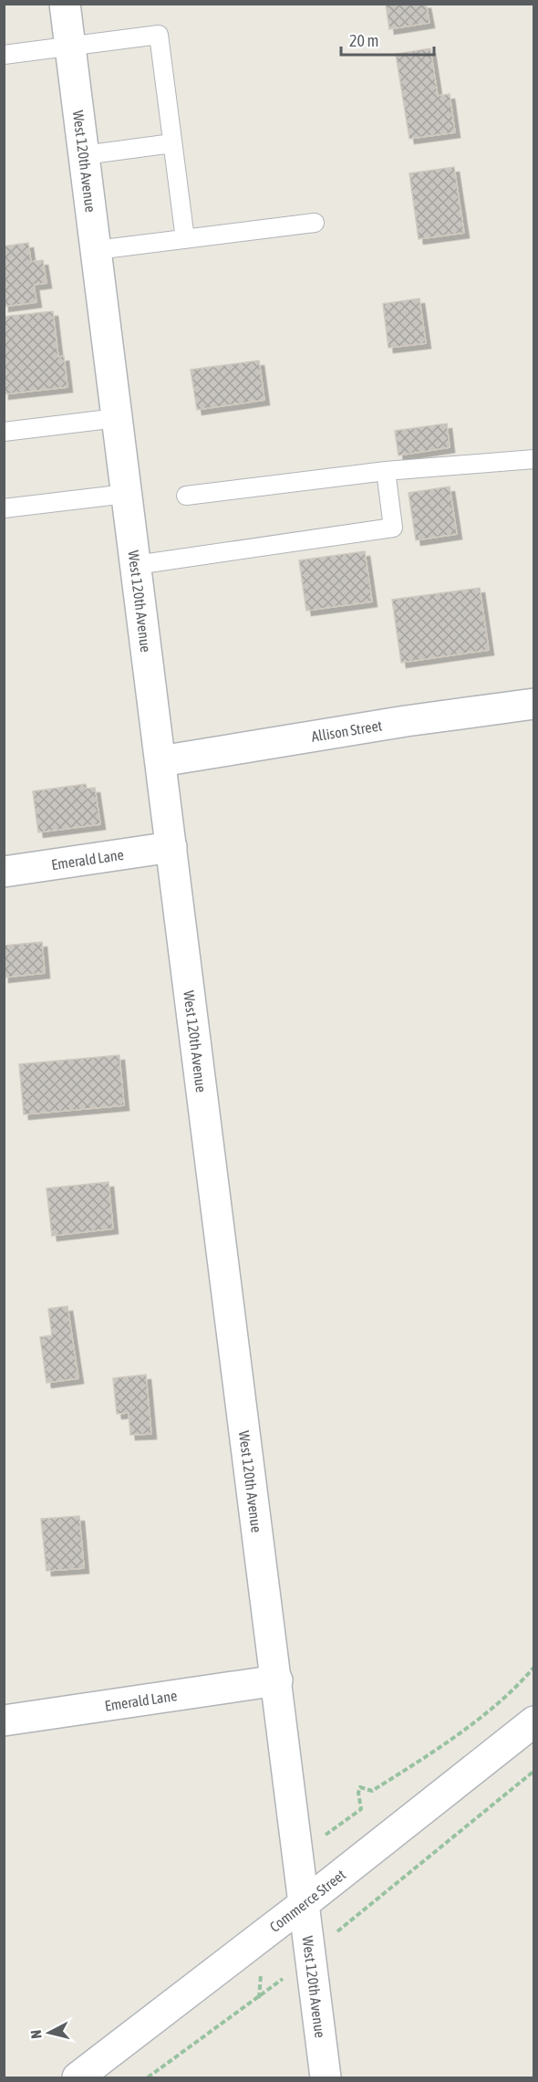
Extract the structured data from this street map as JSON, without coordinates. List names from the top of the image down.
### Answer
{
  "streets": {
    "street": [
      "West 120th Avenue",
      "Allison Street",
      "Emerald Lane",
      "Commerce Street"
    ]
  },
  "crossings": [
    ["West 120th Avenue", "Allison Street"],
    ["West 120th Avenue", "Emerald Lane"],
    ["West 120th Avenue", "Commerce Street"]
  ],
  "scale_bar": "20 m",
  "north": "left"
}
